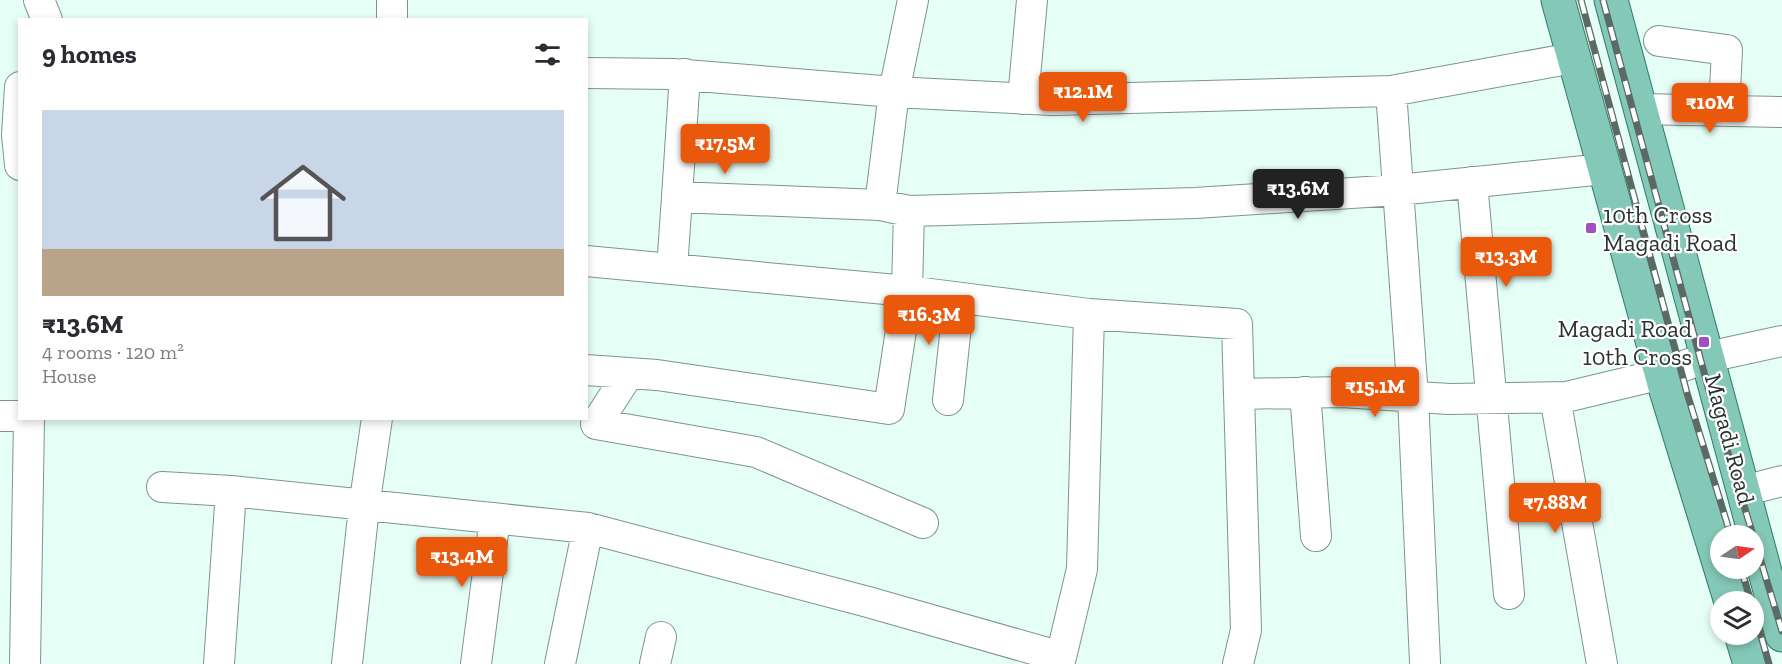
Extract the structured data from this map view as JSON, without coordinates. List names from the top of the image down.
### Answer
{
  "streets": {
    "main road": ["Magadi Road"]
  },
  "places": {
    "transit": ["10th Cross Magadi Road", "Magadi Road 10th Cross"]
  },
  "north": "right",
  "page": {
    "heading": "9 homes",
    "price": [
      "₹12.1M",
      "₹10M",
      "₹17.5M",
      "₹13.6M",
      "₹13.3M",
      "₹16.3M",
      "₹15.1M",
      "₹7.88M",
      "₹13.4M"
    ],
    "list": [
      {
        "name": "₹13.6M",
        "note": "4 rooms · 120 m² · House"
      }
    ]
  }
}
